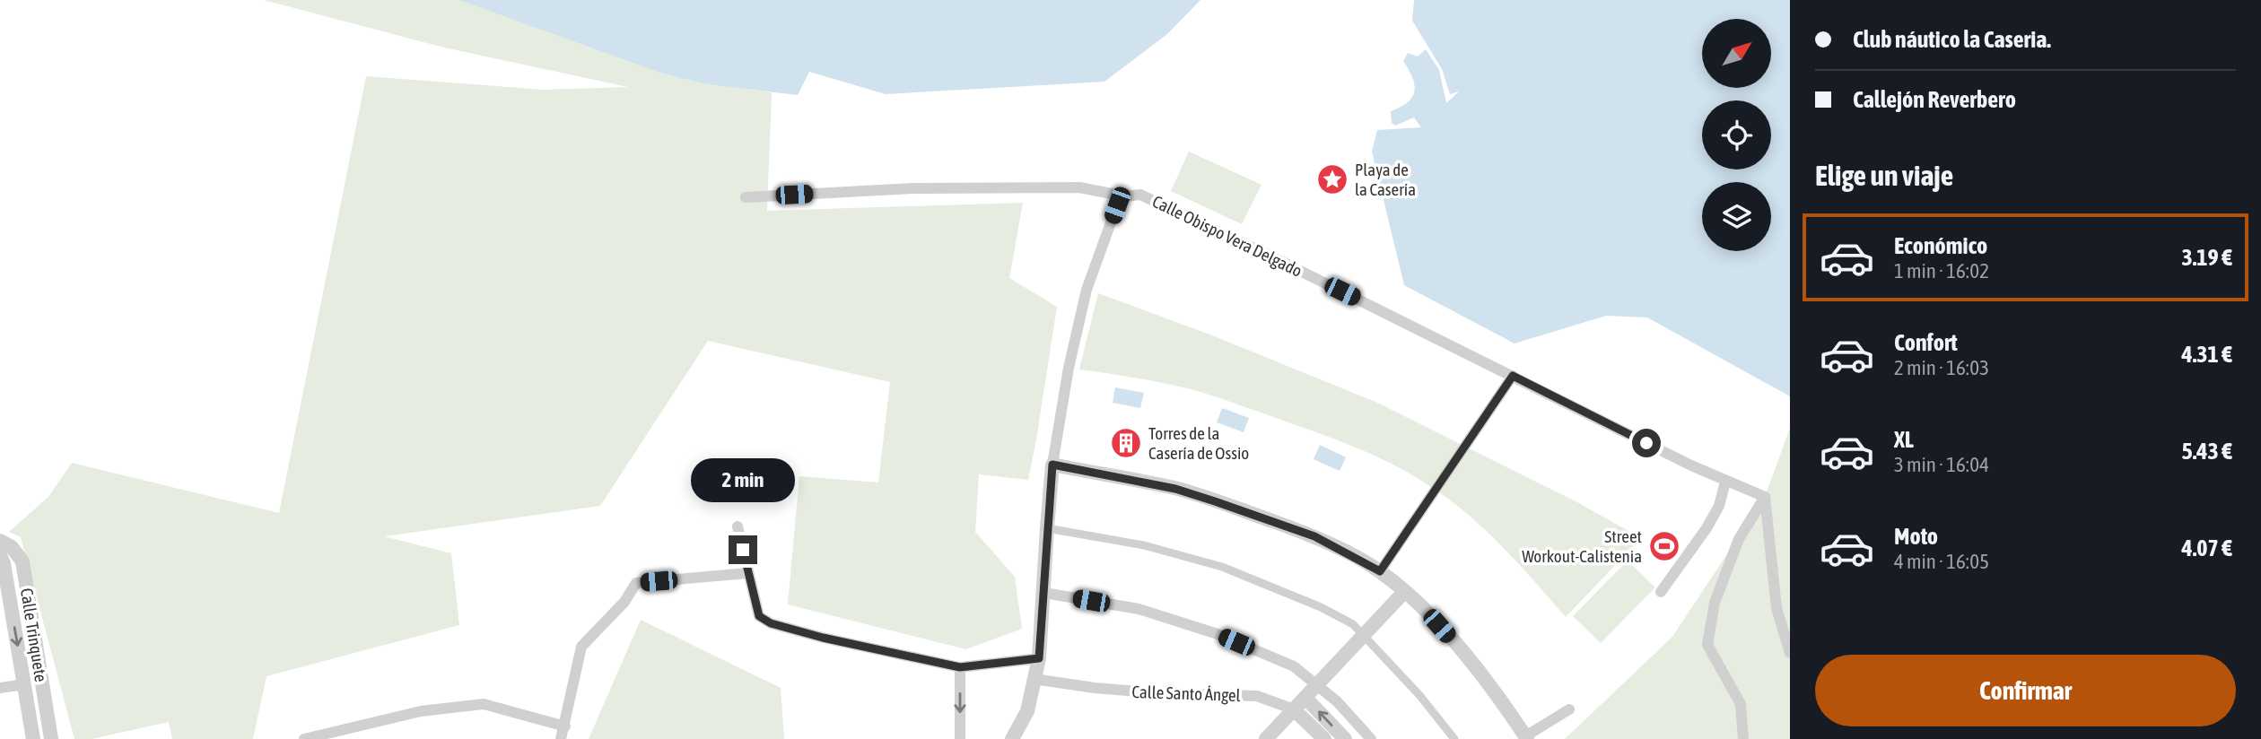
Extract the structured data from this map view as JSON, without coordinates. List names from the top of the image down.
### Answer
{
  "streets": {
    "street": ["Calle Obispo Vera Delgado", "Calle Trinquete", "Calle Santo Ángel"]
  },
  "places": {
    "place": ["Playa de la Casería"],
    "building": ["Torres de la Casería de Ossio"],
    "sports": ["Street Workout-Calistenia"]
  },
  "north": "top right",
  "page": {
    "banner": ["Club náutico la Caseria.", "Callejón Reverbero"],
    "heading": "Elige un viaje",
    "list": [
      {
        "name": "Económico",
        "note": "1 min · 16:02",
        "value": "3.19 €"
      },
      {
        "name": "Confort",
        "note": "2 min · 16:03",
        "value": "4.31 €"
      },
      {
        "name": "XL",
        "note": "3 min · 16:04",
        "value": "5.43 €"
      },
      {
        "name": "Moto",
        "note": "4 min · 16:05",
        "value": "4.07 €"
      }
    ],
    "bubble": "2 min",
    "buttons": "Confirmar"
  }
}
